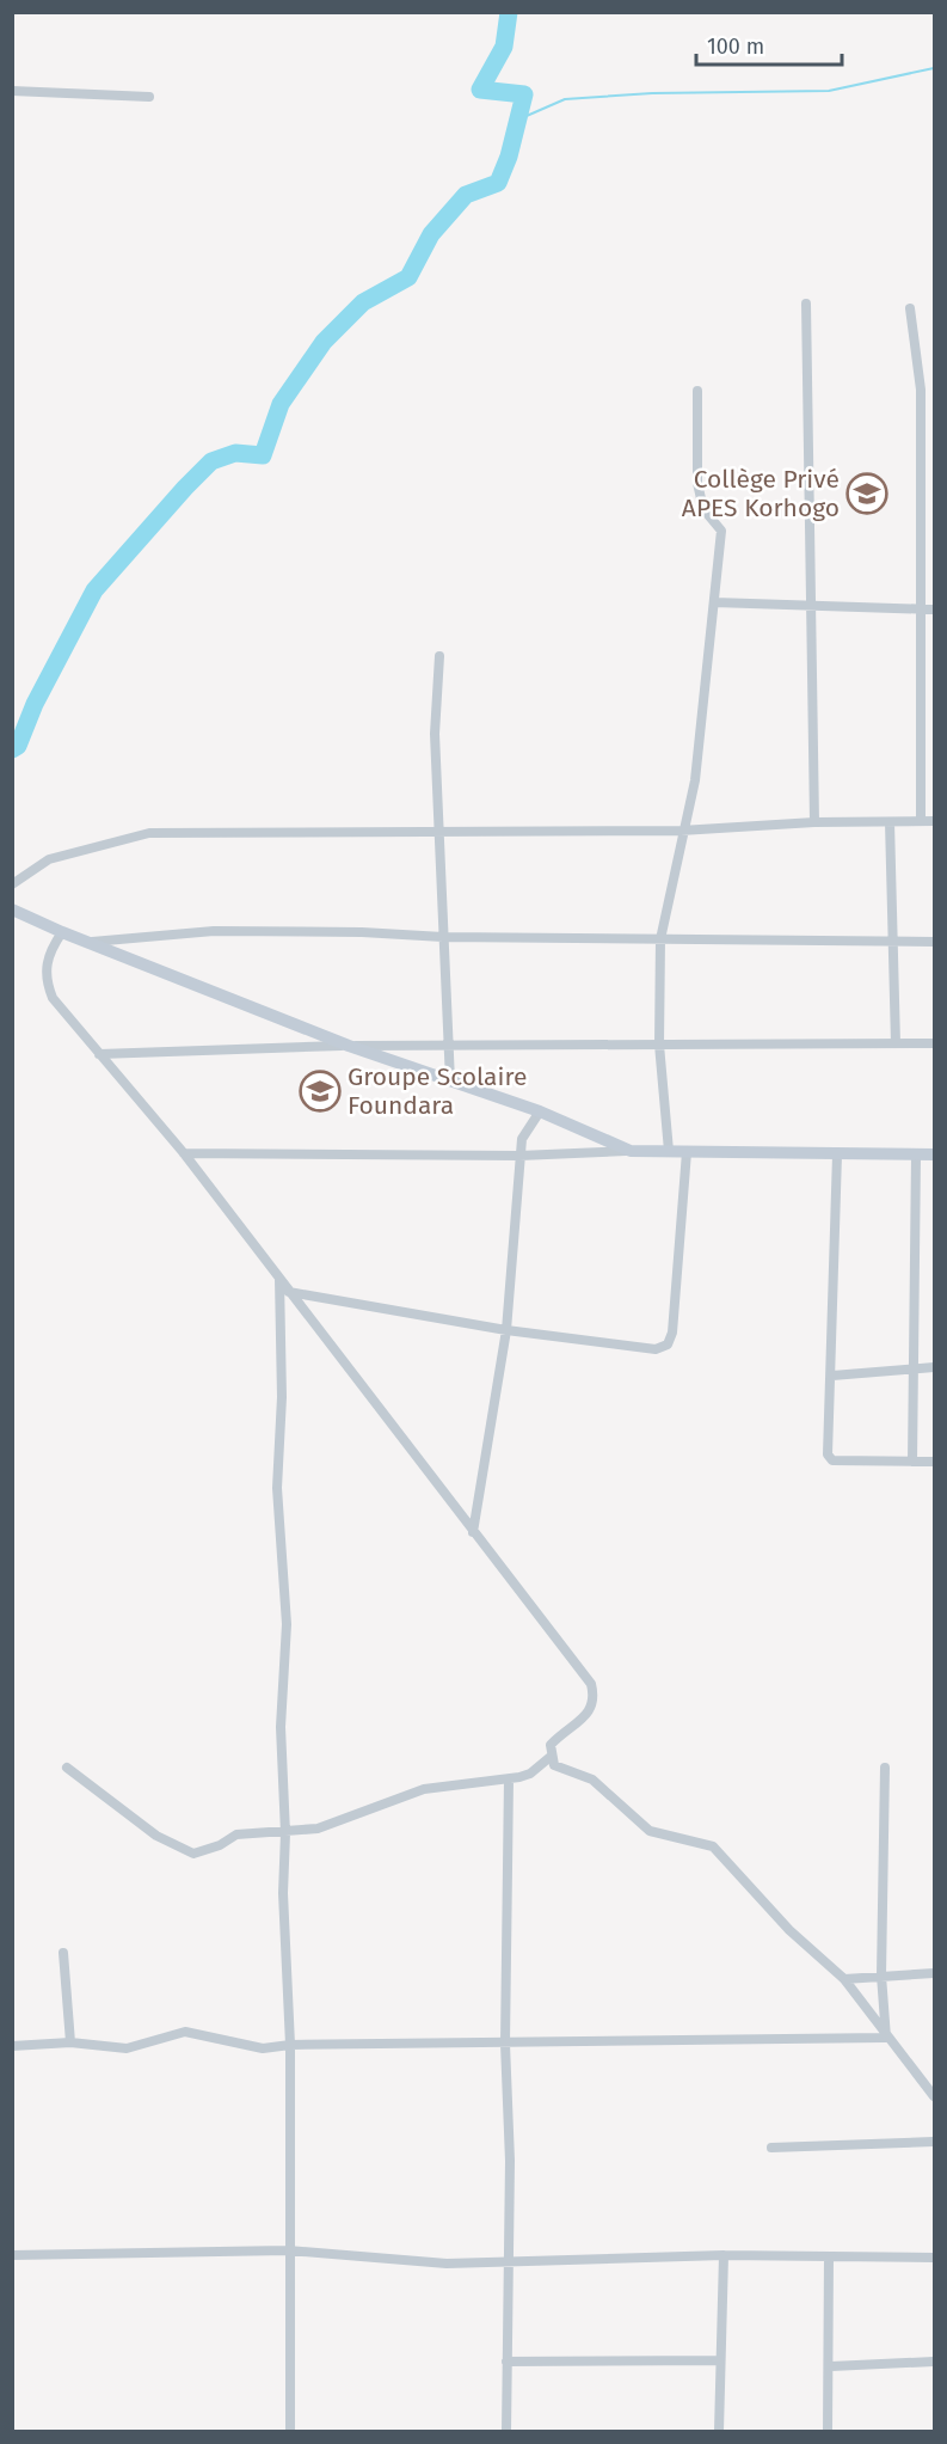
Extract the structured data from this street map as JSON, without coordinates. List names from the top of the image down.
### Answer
{
  "places": {
    "school or university": ["Collège Privé APES Korhogo", "Groupe Scolaire Foundara"]
  },
  "scale_bar": "100 m"
}
